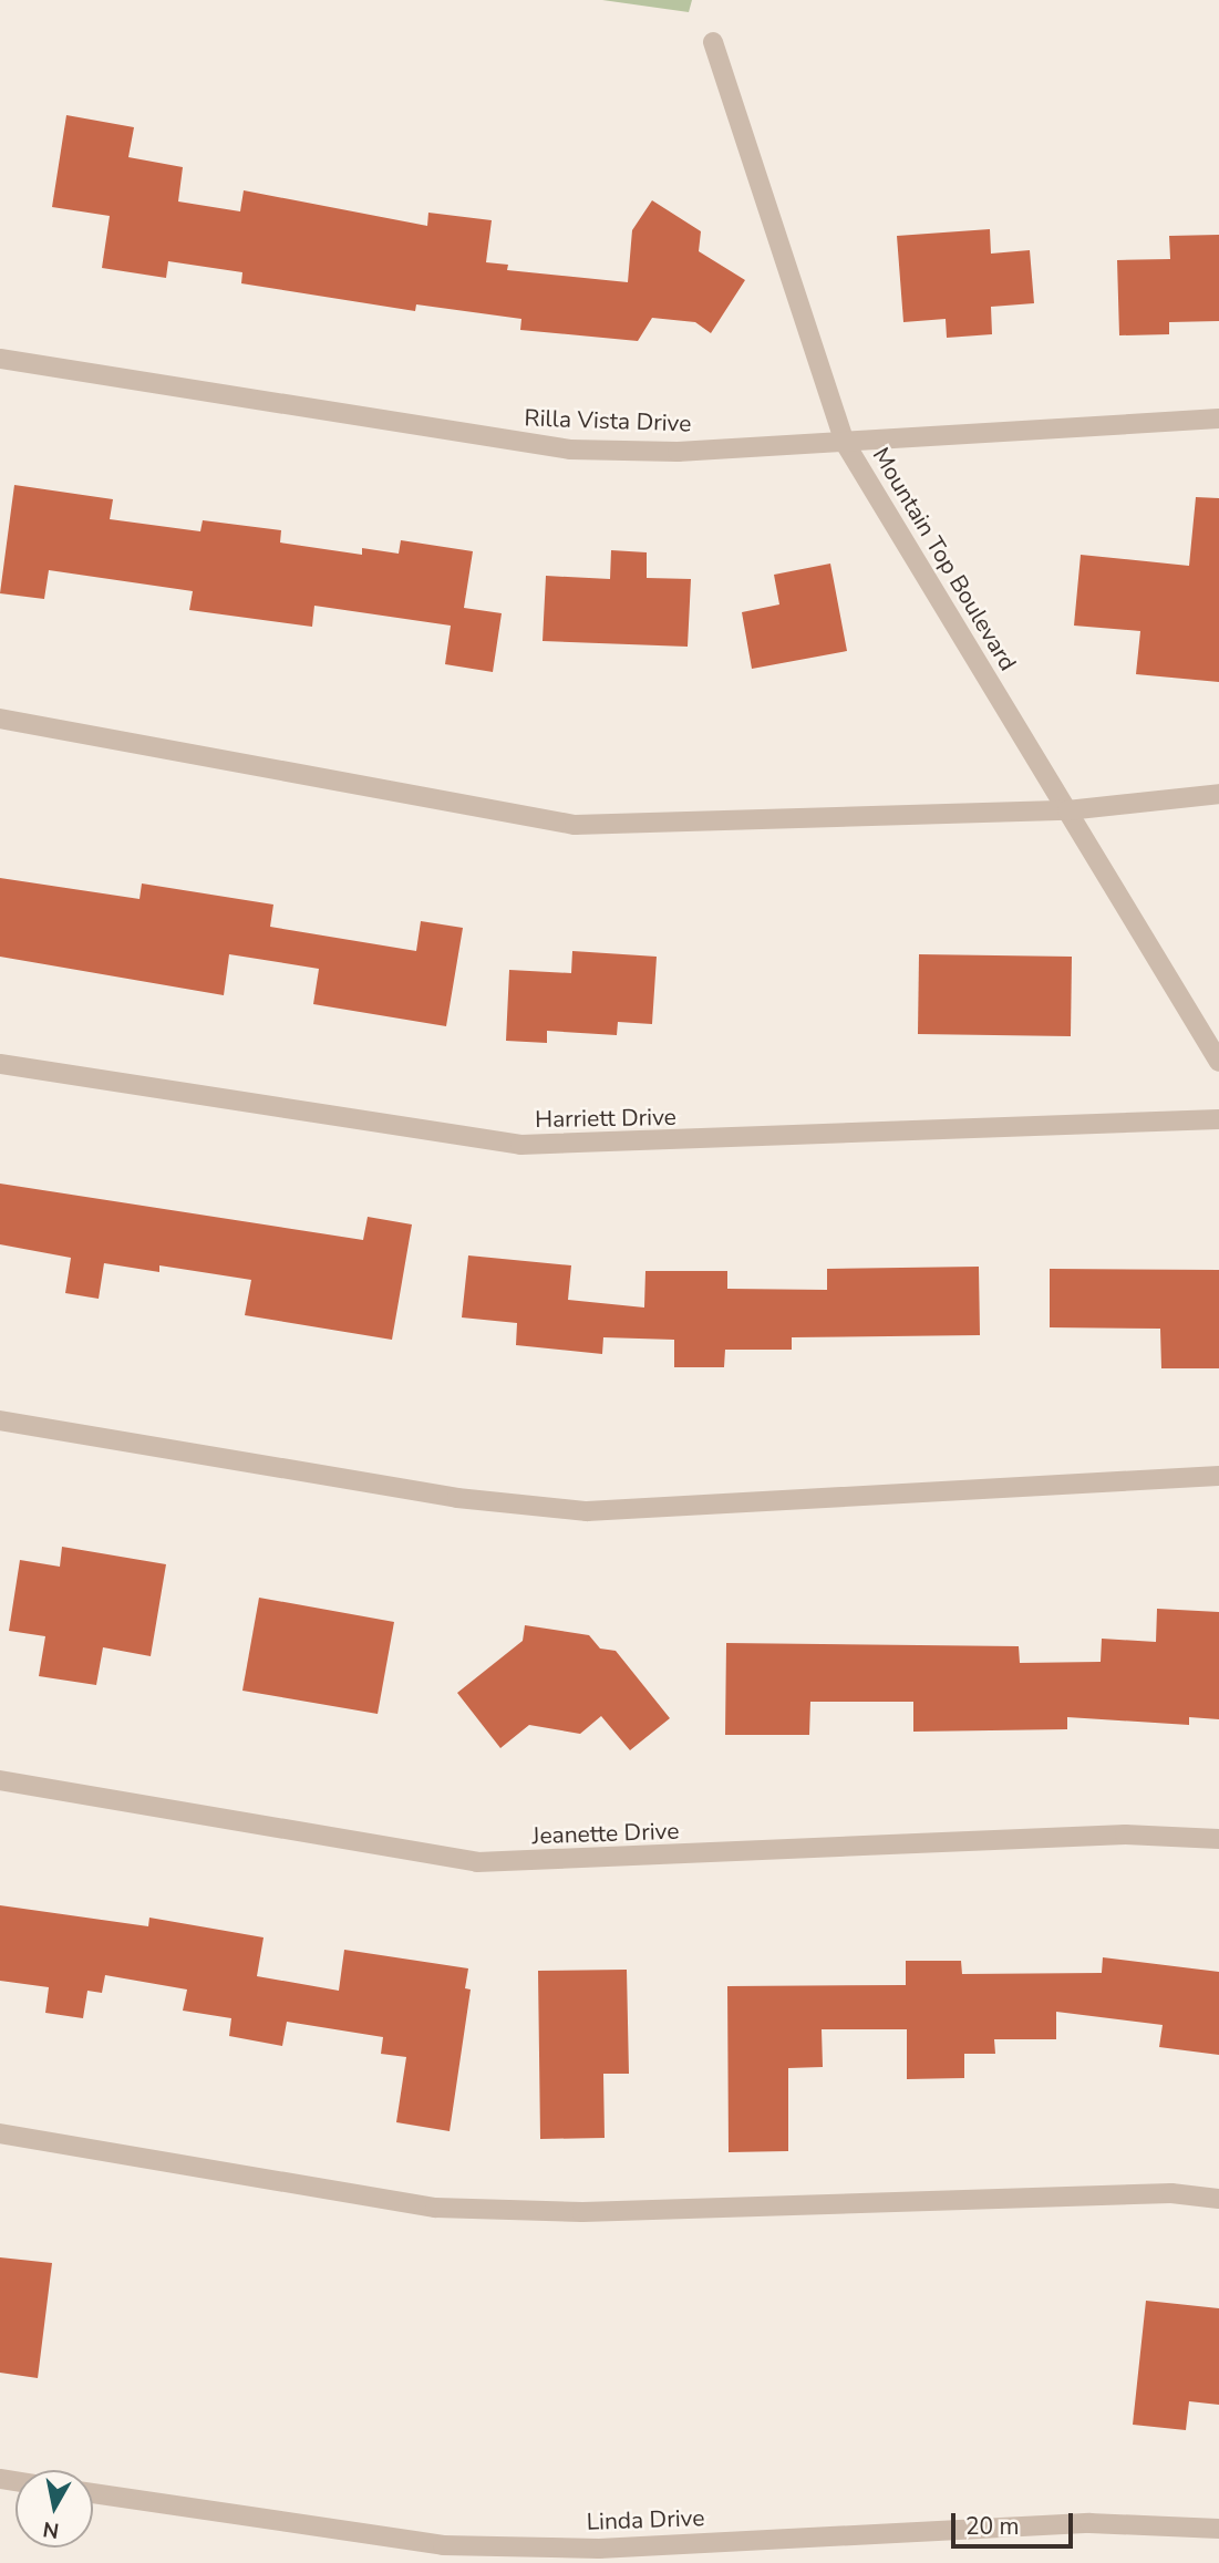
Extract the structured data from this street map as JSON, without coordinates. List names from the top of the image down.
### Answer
{
  "streets": {
    "street": [
      "Rilla Vista Drive",
      "Mountain Top Boulevard",
      "Harriett Drive",
      "Jeanette Drive",
      "Linda Drive"
    ]
  },
  "crossings": [
    ["Rilla Vista Drive", "Mountain Top Boulevard"]
  ],
  "scale_bar": "20 m",
  "north": "bottom"
}
